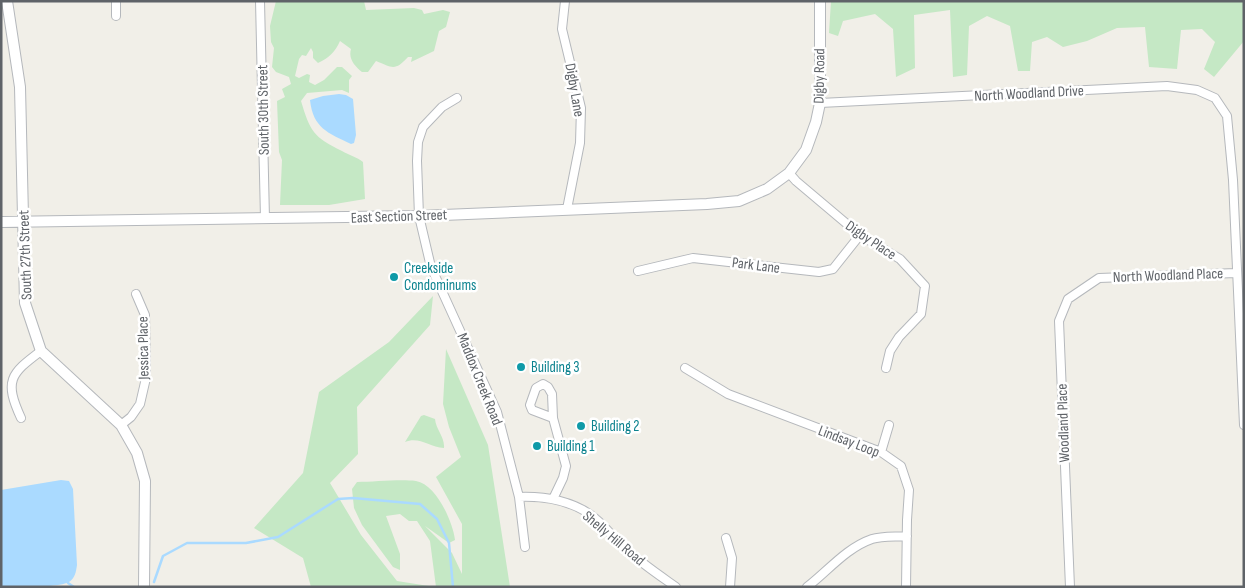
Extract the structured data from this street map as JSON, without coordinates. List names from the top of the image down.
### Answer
{
  "streets": {
    "street": [
      "Digby Road",
      "Digby Lane",
      "North Woodland Drive",
      "South 30th Street",
      "East Section Street",
      "Digby Place",
      "South 27th Street",
      "Park Lane",
      "North Woodland Place",
      "Jessica Place",
      "Maddox Creek Road",
      "Woodland Place",
      "Lindsay Loop",
      "Shelly Hill Road"
    ]
  },
  "crossings": [
    ["Digby Road", "North Woodland Drive"],
    ["Digby Road", "East Section Street"],
    ["Digby Road", "Digby Place"],
    ["Digby Lane", "East Section Street"],
    ["North Woodland Drive", "North Woodland Place"],
    ["South 30th Street", "East Section Street"],
    ["East Section Street", "Digby Place"],
    ["East Section Street", "South 27th Street"],
    ["East Section Street", "Maddox Creek Road"],
    ["Digby Place", "Park Lane"],
    ["South 27th Street", "Jessica Place"],
    ["North Woodland Place", "Woodland Place"],
    ["Maddox Creek Road", "Shelly Hill Road"]
  ],
  "places": [
    "Creekside Condominums",
    "Building 3",
    "Building 2",
    "Building 1"
  ]
}
